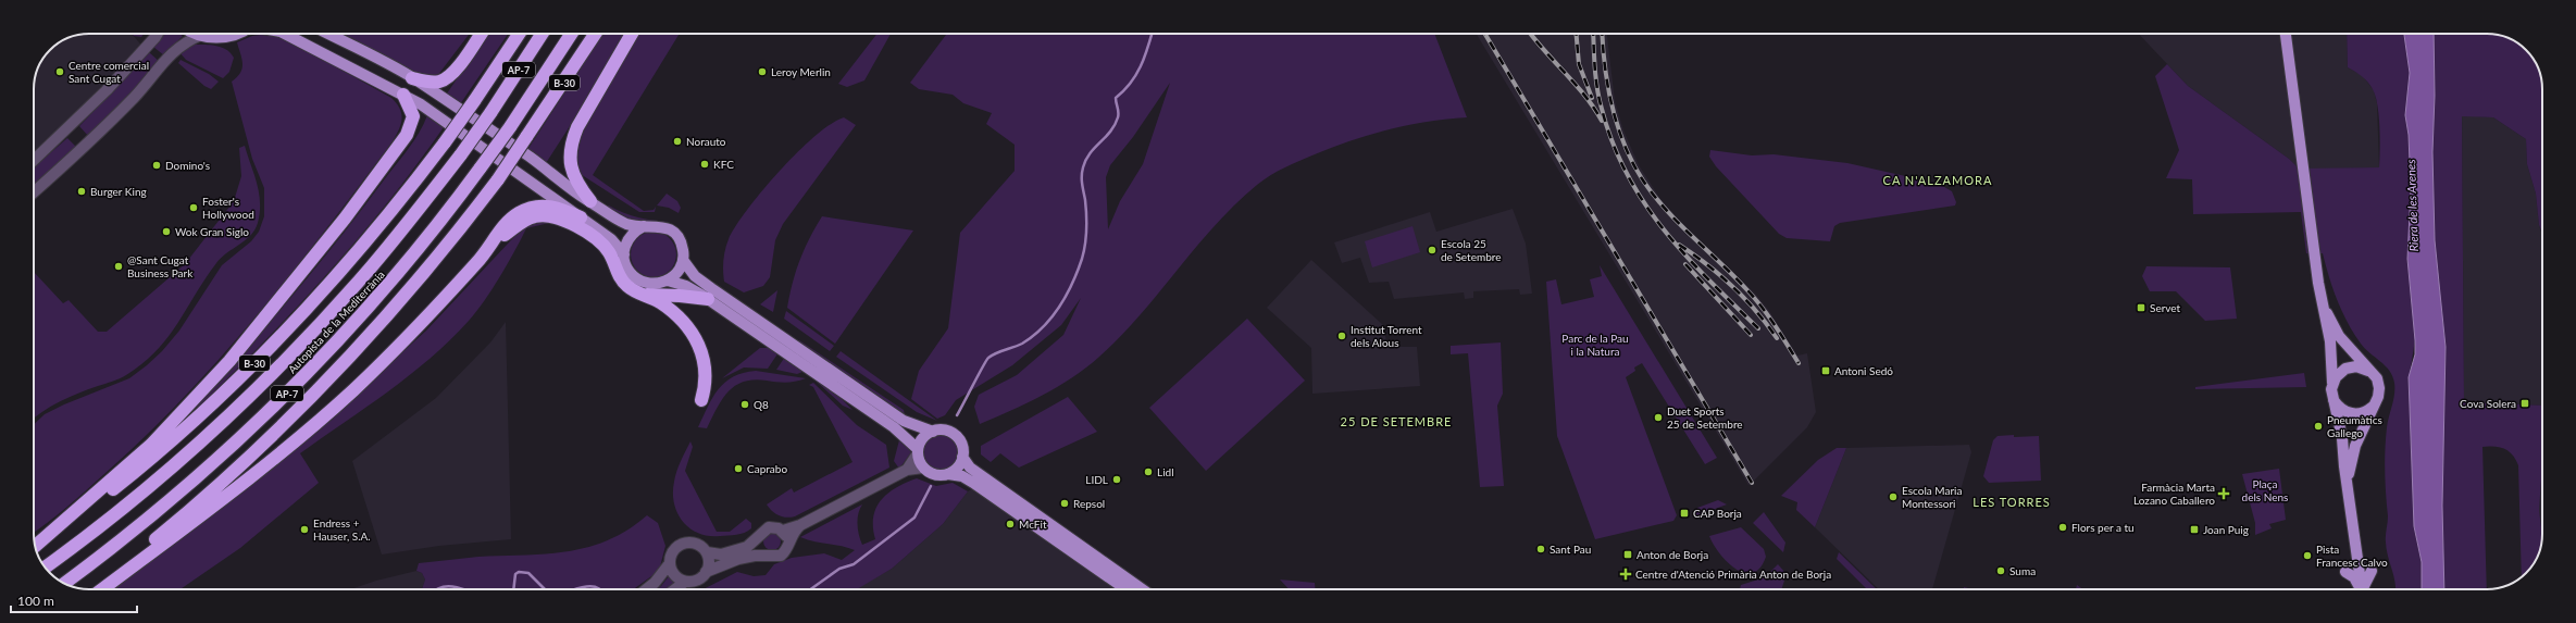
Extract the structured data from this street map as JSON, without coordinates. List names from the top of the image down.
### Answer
{
  "streets": {
    "highway": ["AP-7", "B-30", "Autopista de la Mediterrània"]
  },
  "districts": ["CA N'ALZAMORA", "25 DE SETEMBRE", "LES TORRES"],
  "water": ["Riera de les Arenes"],
  "parks": ["Parc de la Pau i la Natura", "Plaça dels Nens"],
  "places": {
    "other": [
      "Centre comercial Sant Cugat",
      "Leroy Merlin",
      "Norauto",
      "KFC",
      "Domino's",
      "Burger King",
      "Foster's Hollywood",
      "Wok Gran Siglo",
      "Escola 25 de Setembre",
      "@Sant Cugat Business Park",
      "Institut Torrent dels Alous",
      "Q8",
      "Duet Sports 25 de Setembre",
      "Pneumàtics Gallego",
      "Caprabo",
      "Lidl",
      "LIDL",
      "Escola Maria Montessori",
      "Repsol",
      "McFit",
      "Flors per a tu",
      "Endress + Hauser, S.A.",
      "Sant Pau",
      "Pista Francesc Calvo",
      "Suma"
    ],
    "transit": [
      "Servet",
      "Antoni Sedó",
      "Cova Solera",
      "CAP Borja",
      "Joan Puig",
      "Anton de Borja"
    ],
    "health": ["Farmàcia Marta Lozano Caballero", "Centre d'Atenció Primària Anton de Borja"]
  },
  "scale_bar": "100 m"
}
